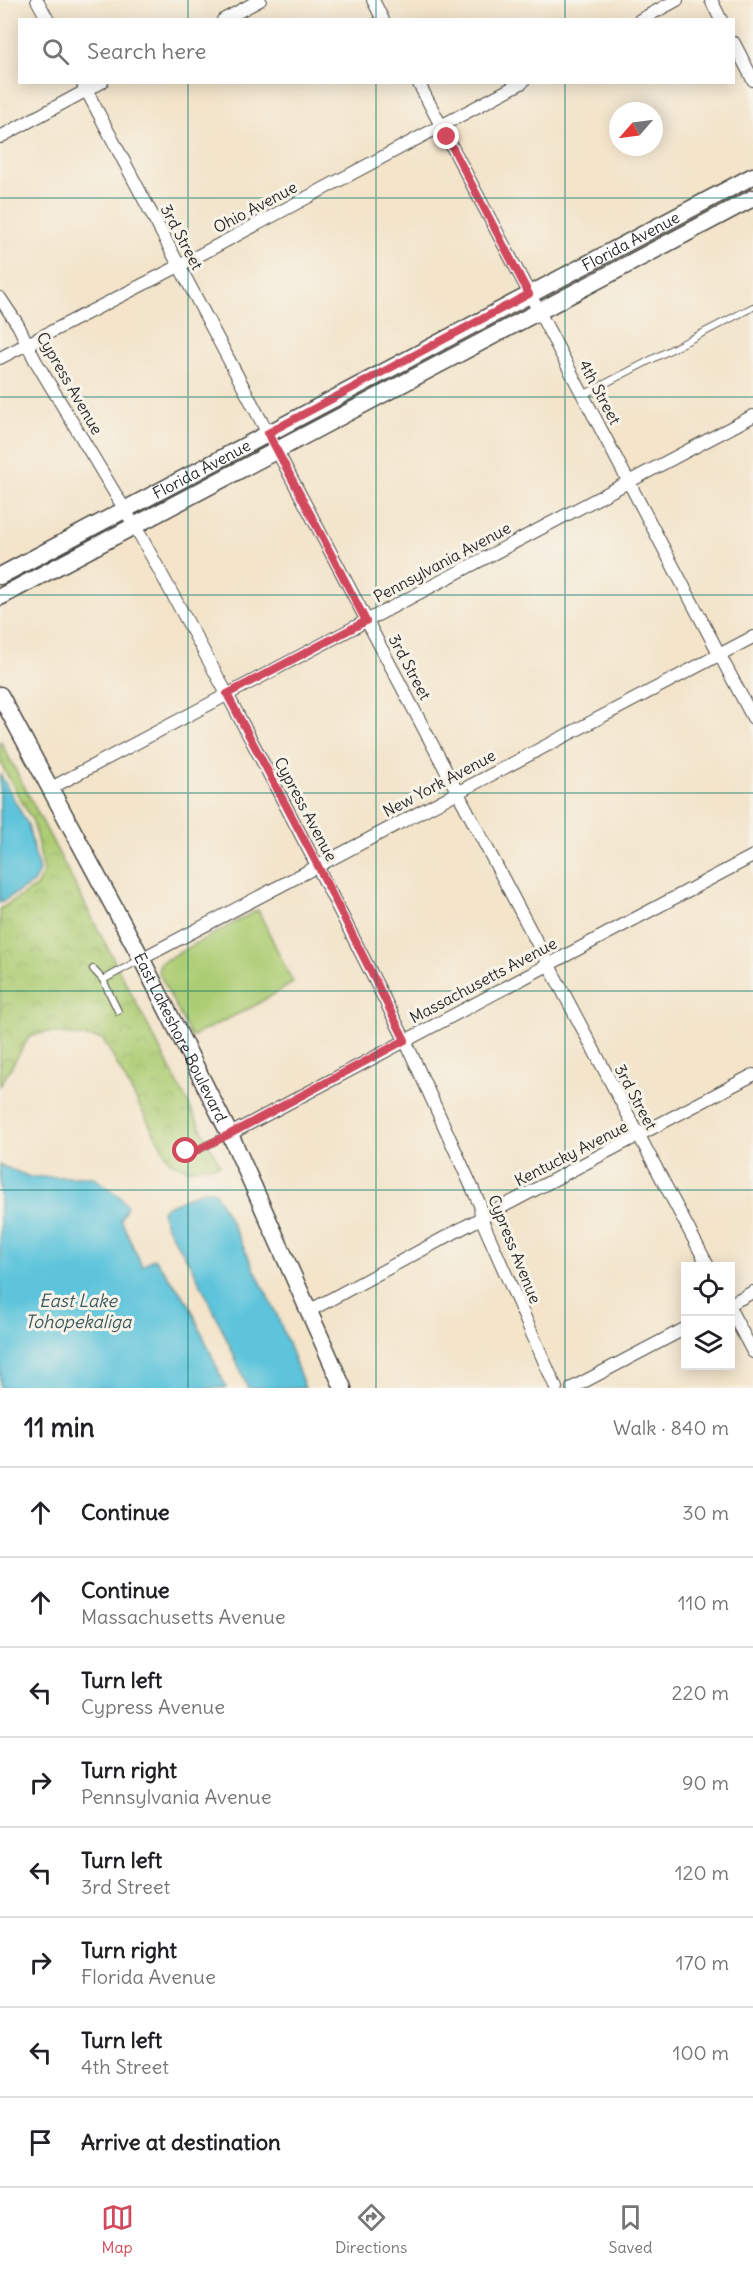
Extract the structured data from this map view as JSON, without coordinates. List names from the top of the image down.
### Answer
{
  "streets": {
    "main road": ["Florida Avenue", "East Lakeshore Boulevard"],
    "street": [
      "Ohio Avenue",
      "3rd Street",
      "Cypress Avenue",
      "4th Street",
      "Pennsylvania Avenue",
      "New York Avenue",
      "Massachusetts Avenue",
      "Kentucky Avenue"
    ]
  },
  "crossings": [
    ["Ohio Avenue", "3rd Street"],
    ["Ohio Avenue", "Cypress Avenue"],
    ["Ohio Avenue", "4th Street"],
    ["3rd Street", "Florida Avenue"],
    ["3rd Street", "Pennsylvania Avenue"],
    ["3rd Street", "New York Avenue"],
    ["3rd Street", "Massachusetts Avenue"],
    ["3rd Street", "Kentucky Avenue"],
    ["Florida Avenue", "Cypress Avenue"],
    ["Florida Avenue", "4th Street"],
    ["Cypress Avenue", "Pennsylvania Avenue"],
    ["Cypress Avenue", "New York Avenue"],
    ["Cypress Avenue", "Massachusetts Avenue"],
    ["Cypress Avenue", "Kentucky Avenue"],
    ["4th Street", "Pennsylvania Avenue"],
    ["4th Street", "New York Avenue"],
    ["Pennsylvania Avenue", "East Lakeshore Boulevard"],
    ["New York Avenue", "East Lakeshore Boulevard"],
    ["Massachusetts Avenue", "East Lakeshore Boulevard"],
    ["East Lakeshore Boulevard", "Kentucky Avenue"]
  ],
  "water": ["East Lake Tohopekaliga"],
  "north": "bottom left",
  "page": {
    "search": "Search here",
    "heading": ["11 min", "Walk · 840 m"],
    "list": [
      ["Continue", "30 m"],
      ["Continue", "Massachusetts Avenue", "110 m"],
      ["Turn left", "Cypress Avenue", "220 m"],
      ["Turn right", "Pennsylvania Avenue", "90 m"],
      ["Turn left", "3rd Street", "120 m"],
      ["Turn right", "Florida Avenue", "170 m"],
      ["Turn left", "4th Street", "100 m"],
      "Arrive at destination"
    ],
    "nav": ["Map", "Directions", "Saved"]
  }
}
